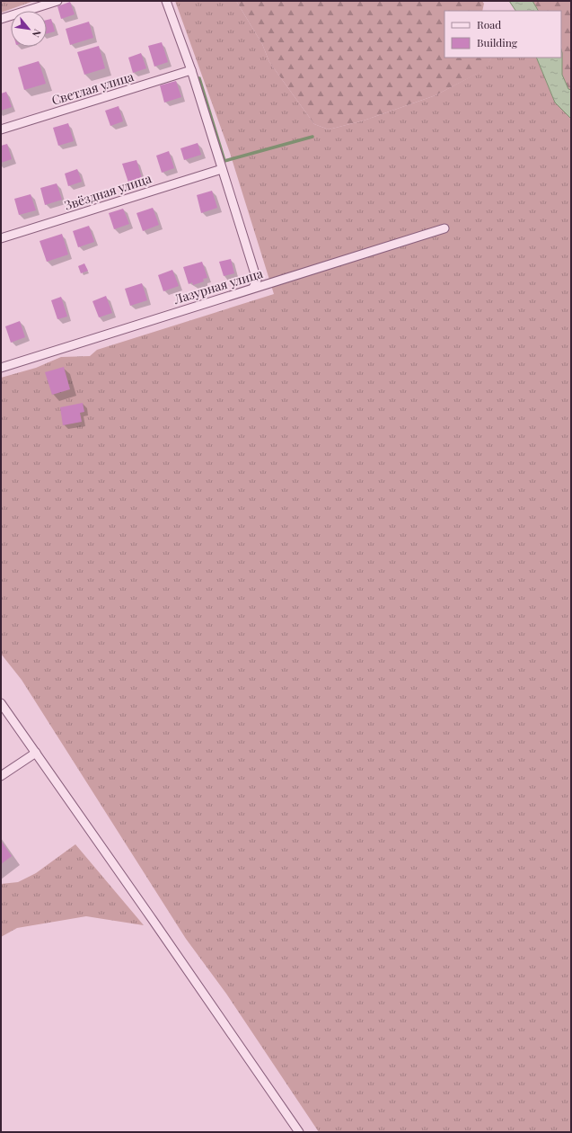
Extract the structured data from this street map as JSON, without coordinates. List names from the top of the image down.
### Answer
{
  "streets": {
    "street": ["Светлая улица", "Звёздная улица", "Лазурная улица"]
  },
  "legend": ["Road", "Building"],
  "north": "bottom right"
}
